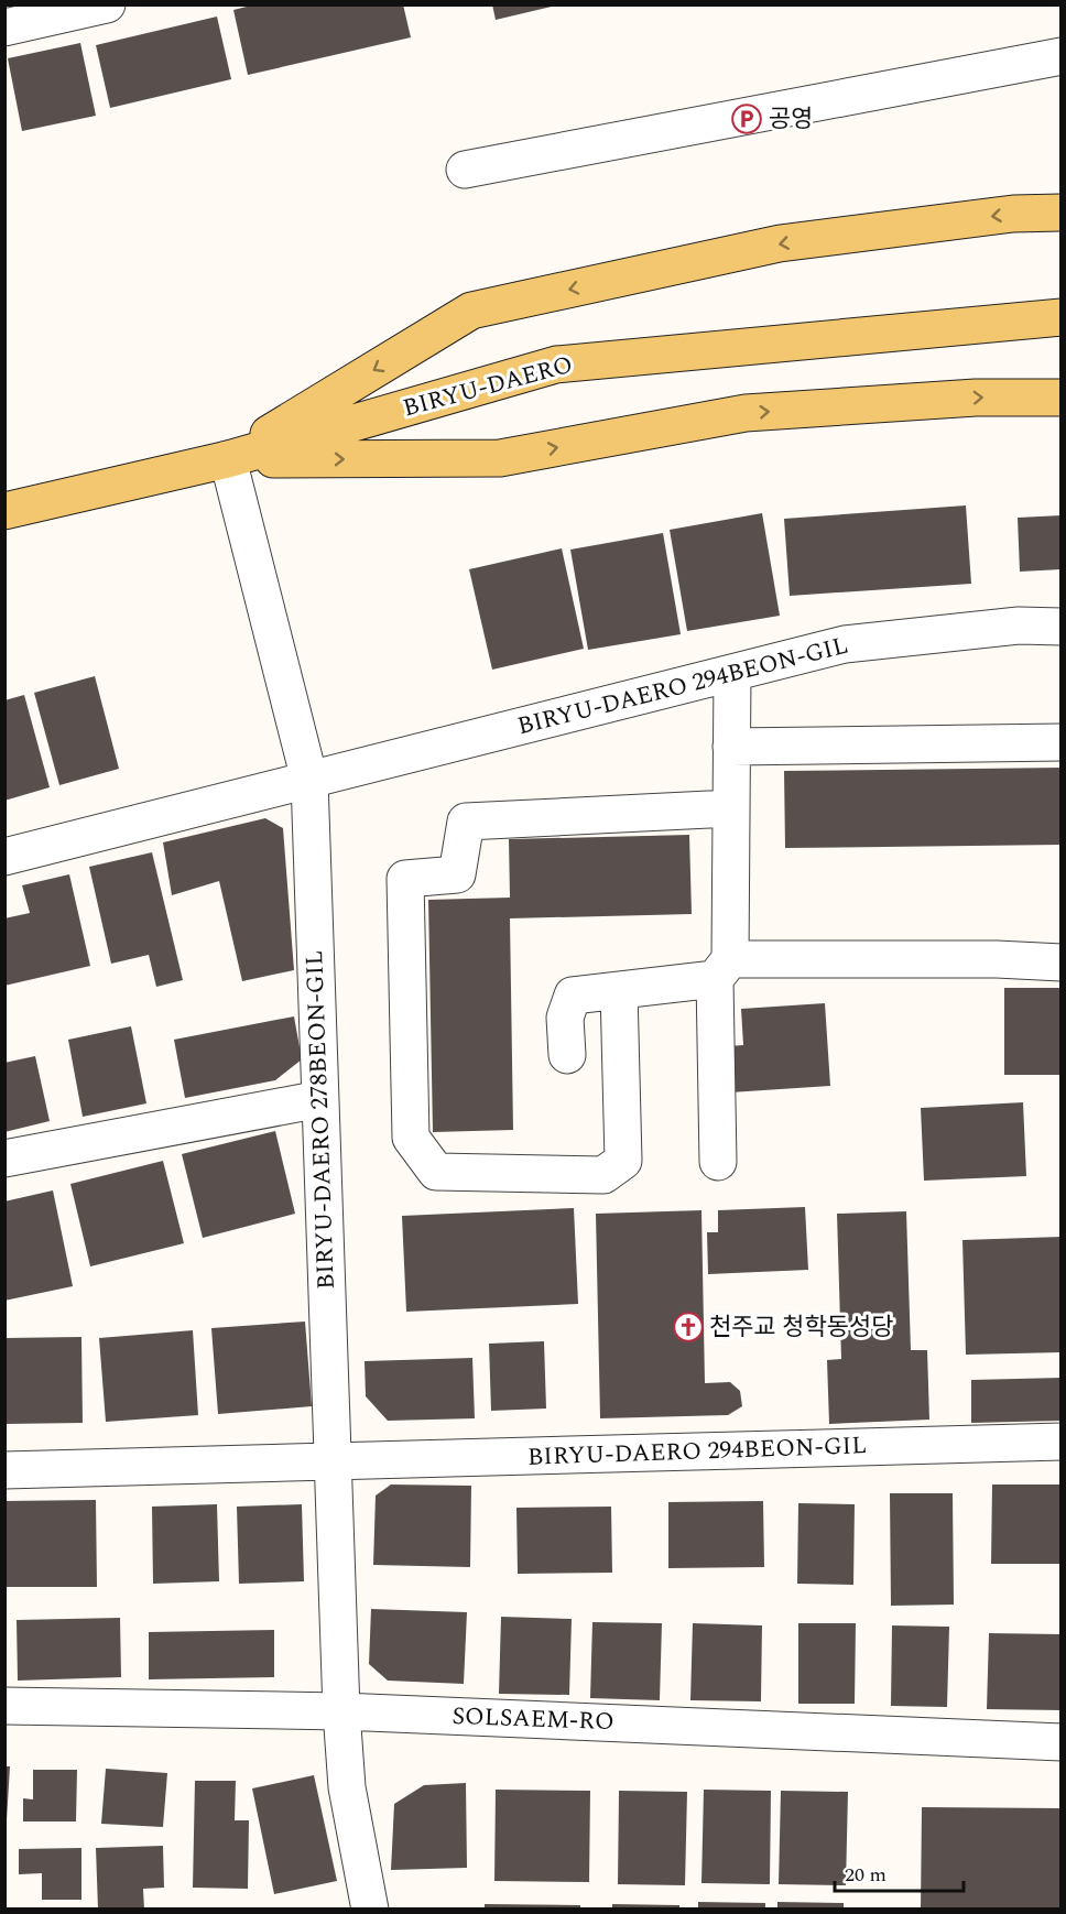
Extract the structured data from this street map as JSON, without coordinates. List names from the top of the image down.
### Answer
{
  "streets": {
    "main road": ["BIRYU-DAERO"],
    "street": ["BIRYU-DAERO 294BEON-GIL", "BIRYU-DAERO 278BEON-GIL", "SOLSAEM-RO"]
  },
  "crossings": [
    ["BIRYU-DAERO", "BIRYU-DAERO 278BEON-GIL"],
    ["BIRYU-DAERO 294BEON-GIL", "BIRYU-DAERO 278BEON-GIL"],
    ["BIRYU-DAERO 278BEON-GIL", "SOLSAEM-RO"]
  ],
  "places": {
    "parking": ["공영"],
    "church": ["천주교 청학동성당"]
  },
  "scale_bar": "20 m"
}
